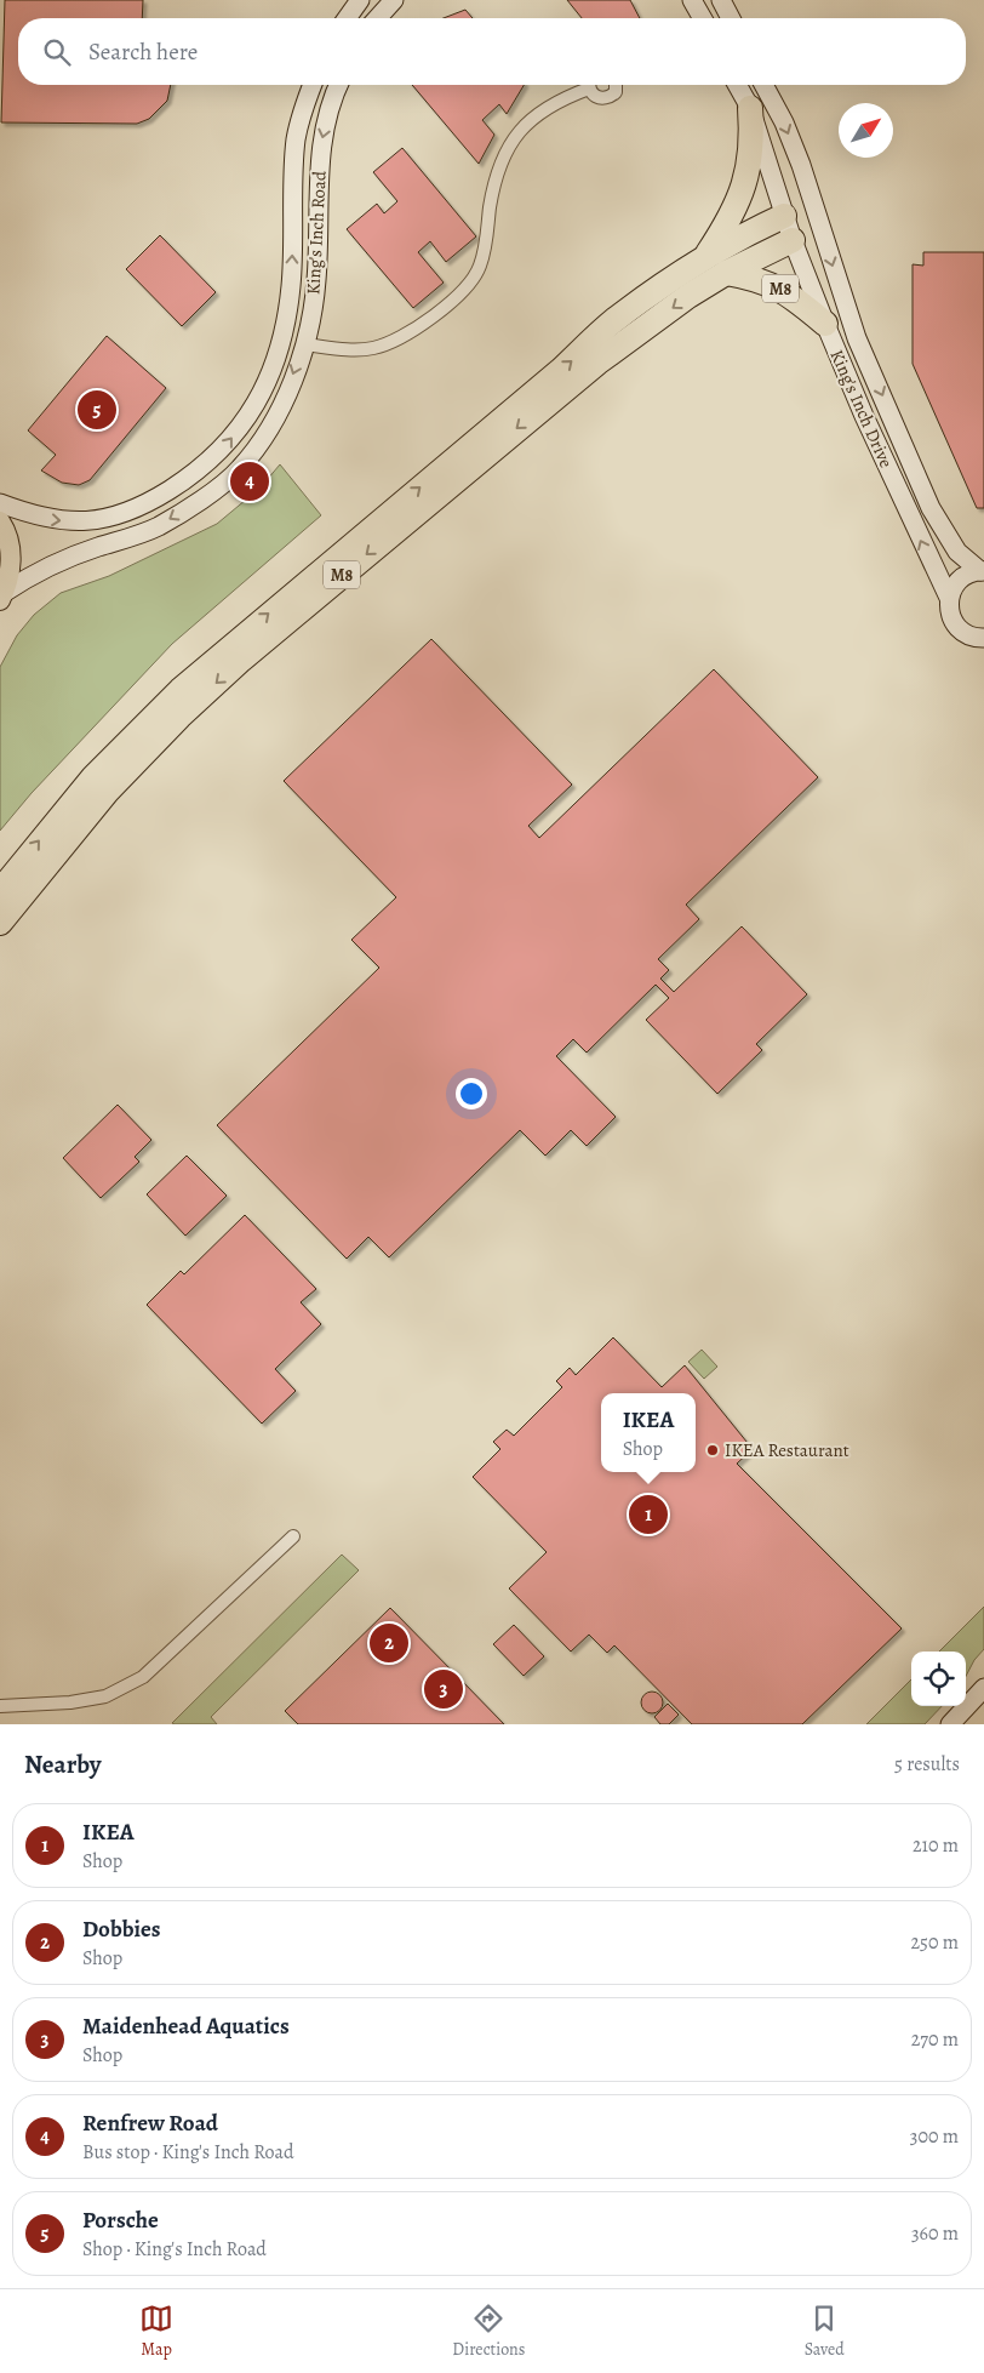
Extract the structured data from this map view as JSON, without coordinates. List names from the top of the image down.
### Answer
{
  "streets": {
    "highway": ["M8"],
    "street": ["King's Inch Road", "King's Inch Drive"]
  },
  "crossings": [
    ["M8", "King's Inch Drive"]
  ],
  "places": ["IKEA Restaurant"],
  "north": "top right",
  "page": {
    "search": "Search here",
    "pins": [
      "5",
      "4",
      "1",
      "2",
      "3"
    ],
    "popup": ["IKEA", "Shop"],
    "heading": ["Nearby", "5 results"],
    "list": [
      {
        "mark": "1",
        "name": "IKEA",
        "note": "Shop",
        "value": "210 m"
      },
      {
        "mark": "2",
        "name": "Dobbies",
        "note": "Shop",
        "value": "250 m"
      },
      {
        "mark": "3",
        "name": "Maidenhead Aquatics",
        "note": "Shop",
        "value": "270 m"
      },
      {
        "mark": "4",
        "name": "Renfrew Road",
        "note": "Bus stop · King's Inch Road",
        "value": "300 m"
      },
      {
        "mark": "5",
        "name": "Porsche",
        "note": "Shop · King's Inch Road",
        "value": "360 m"
      }
    ],
    "nav": ["Map", "Directions", "Saved"]
  }
}
